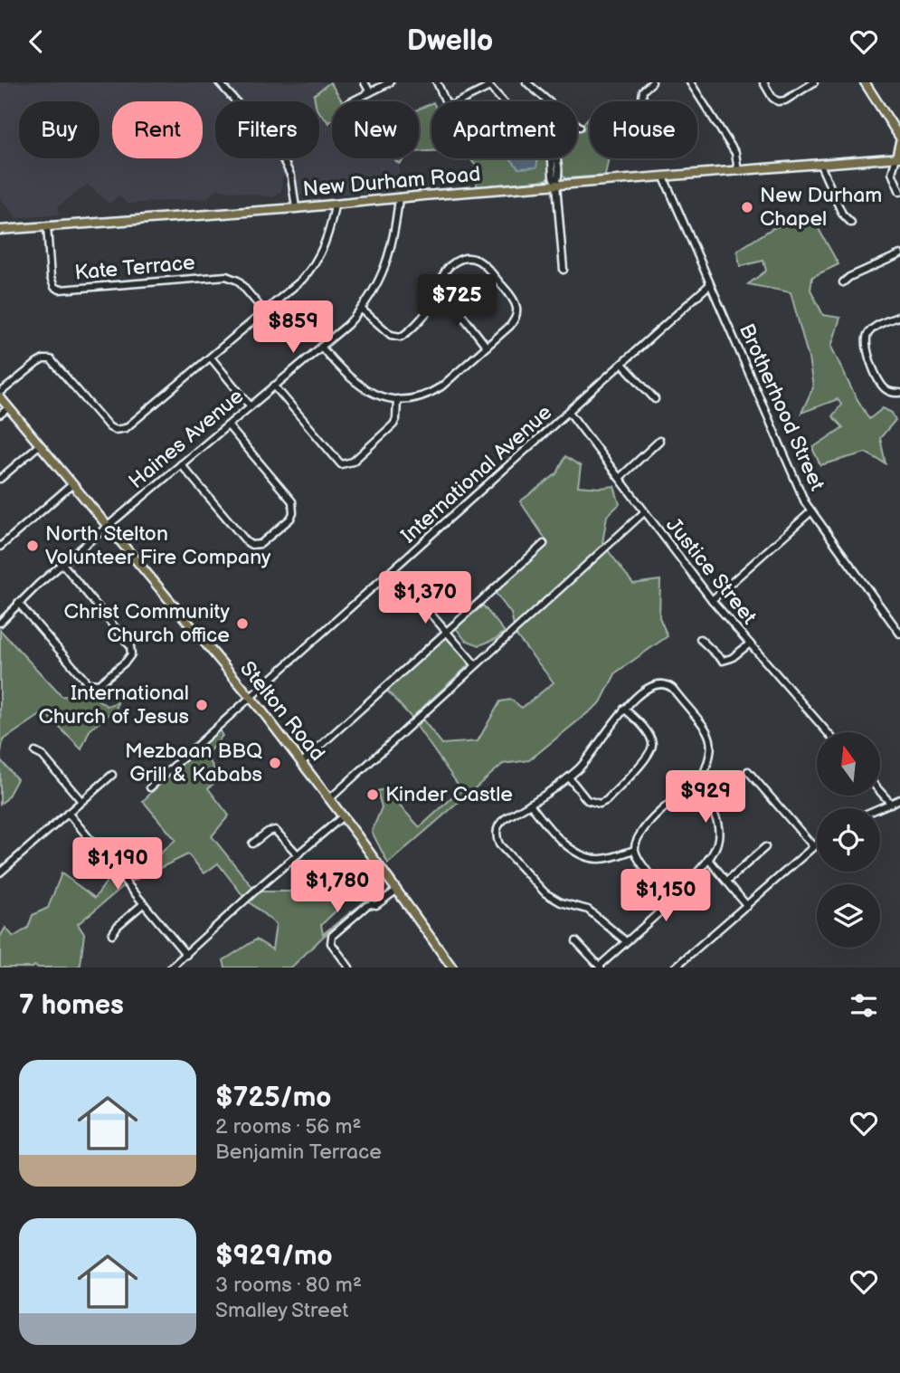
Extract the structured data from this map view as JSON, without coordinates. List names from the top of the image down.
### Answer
{
  "streets": {
    "main road": ["New Durham Road", "Stelton Road"],
    "street": [
      "Kate Terrace",
      "Brotherhood Street",
      "Haines Avenue",
      "International Avenue",
      "Justice Street"
    ]
  },
  "crossings": [
    ["New Durham Road", "Kate Terrace"],
    ["New Durham Road", "Brotherhood Street"],
    ["New Durham Road", "Haines Avenue"],
    ["Brotherhood Street", "International Avenue"],
    ["Haines Avenue", "Stelton Road"],
    ["International Avenue", "Justice Street"],
    ["International Avenue", "Stelton Road"]
  ],
  "places": [
    "New Durham Chapel",
    "North Stelton Volunteer Fire Company",
    "Christ Community Church office",
    "International Church of Jesus",
    "Mezbaan BBQ Grill & Kababs",
    "Kinder Castle"
  ],
  "north": "top",
  "page": {
    "header": "Dwello",
    "chip": [
      "Buy",
      "Rent",
      "Filters",
      "New",
      "Apartment",
      "House"
    ],
    "price": [
      "$725",
      "$859",
      "$1,370",
      "$929",
      "$1,190",
      "$1,780",
      "$1,150"
    ],
    "heading": "7 homes",
    "list": [
      {
        "name": "$725/mo",
        "note": "2 rooms · 56 m² · Benjamin Terrace"
      },
      {
        "name": "$929/mo",
        "note": "3 rooms · 80 m² · Smalley Street"
      }
    ]
  }
}
